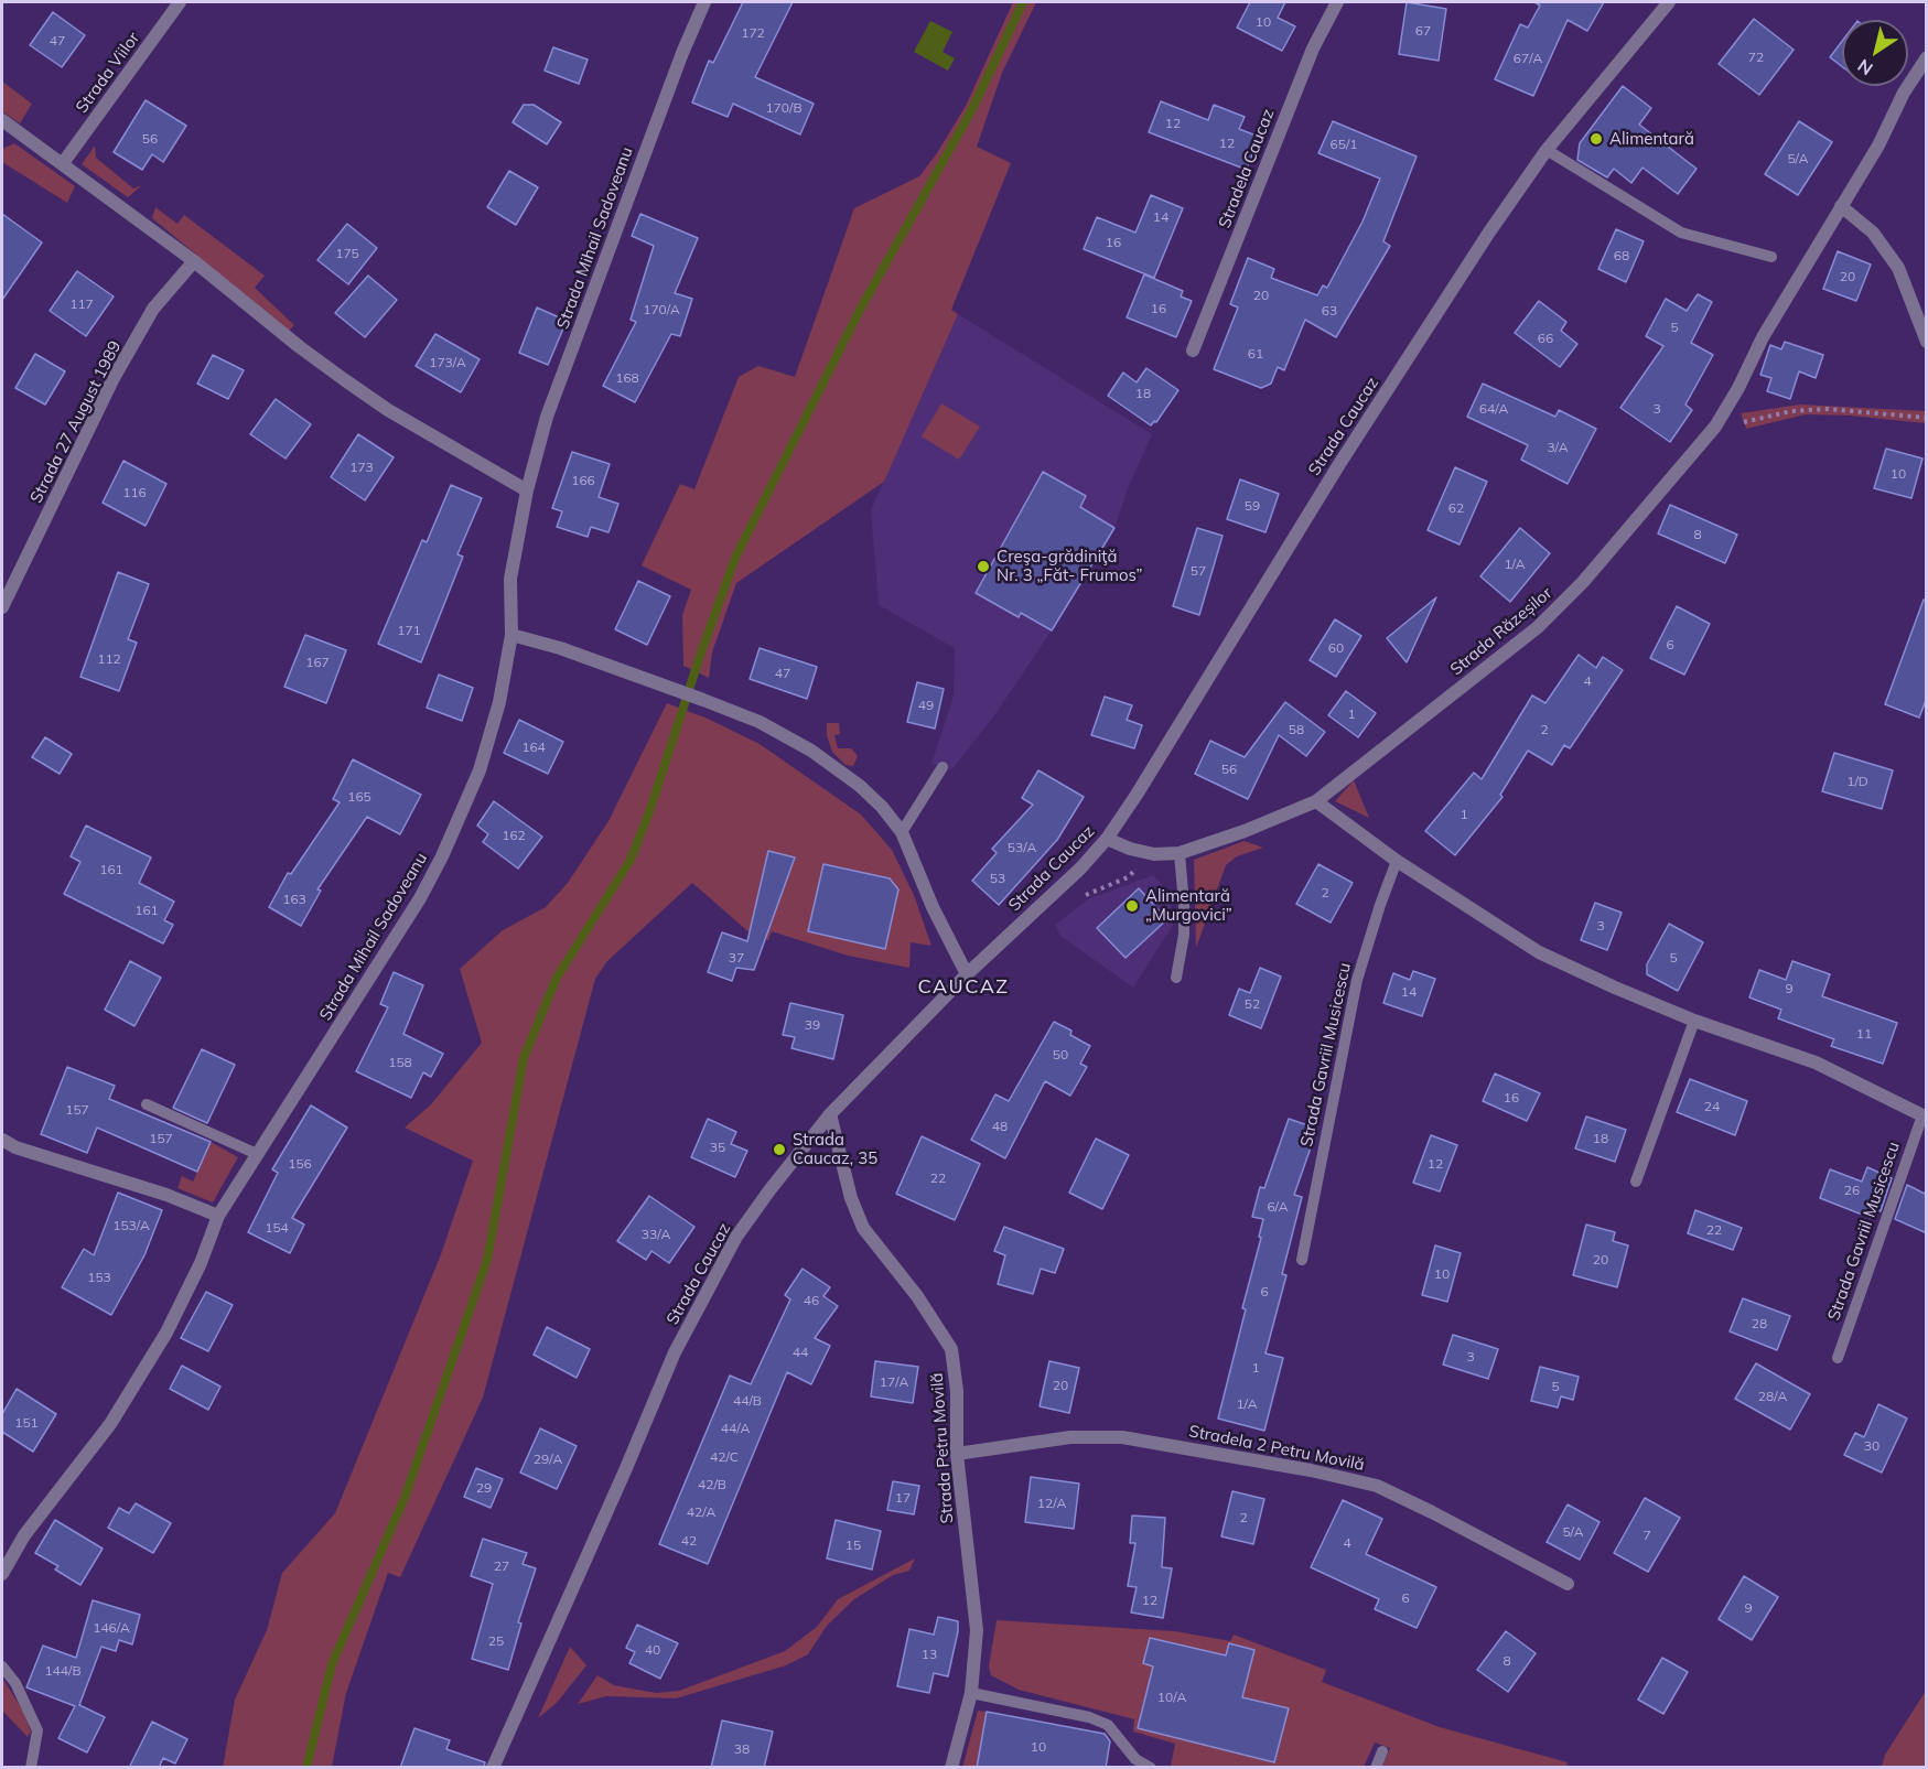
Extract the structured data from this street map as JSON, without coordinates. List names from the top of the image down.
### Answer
{
  "streets": {
    "street": [
      "Strada Viilor",
      "Stradela Caucaz",
      "Strada Mihail Sadoveanu",
      "Strada 27 August 1989",
      "Strada Caucaz",
      "Strada Răzeșilor",
      "Strada Gavriil Musicescu",
      "Strada Petru Movilă",
      "Stradela 2 Petru Movilă"
    ]
  },
  "crossings": [
    ["Strada Caucaz", "Strada Răzeșilor"],
    ["Strada Caucaz", "Strada Petru Movilă"],
    ["Strada Răzeșilor", "Strada Gavriil Musicescu"],
    ["Strada Petru Movilă", "Stradela 2 Petru Movilă"]
  ],
  "districts": ["CAUCAZ"],
  "places": [
    "Alimentară",
    "Creşa-grădiniţă Nr. 3 „Făt- Frumos”",
    "Alimentară „Murgovici”",
    "Strada Caucaz, 35"
  ],
  "house_numbers": [
    "10",
    "67",
    "172",
    "47",
    "72",
    "67/A",
    "170/B",
    "12",
    "56",
    "12",
    "65/1",
    "5/A",
    "14",
    "16",
    "175",
    "68",
    "20",
    "20",
    "117",
    "16",
    "170/A",
    "63",
    "5",
    "66",
    "61",
    "173/A",
    "168",
    "18",
    "64/A",
    "3",
    "3/A",
    "173",
    "10",
    "166",
    "116",
    "59",
    "62",
    "8",
    "1/A",
    "57",
    "171",
    "6",
    "60",
    "112",
    "167",
    "47",
    "4",
    "49",
    "1",
    "58",
    "2",
    "164",
    "56",
    "1/D",
    "165",
    "1",
    "162",
    "53/A",
    "161",
    "53",
    "2",
    "163",
    "161",
    "3",
    "37",
    "5",
    "9",
    "14",
    "52",
    "39",
    "11",
    "50",
    "158",
    "16",
    "24",
    "157",
    "48",
    "157",
    "18",
    "35",
    "156",
    "12",
    "22",
    "26",
    "6/A",
    "153/A",
    "154",
    "22",
    "33/A",
    "20",
    "10",
    "153",
    "6",
    "46",
    "28",
    "44",
    "3",
    "1",
    "17/A",
    "20",
    "5",
    "28/A",
    "44/B",
    "1/A",
    "151",
    "44/A",
    "30",
    "42/C",
    "29/A",
    "42/B",
    "29",
    "17",
    "12/A",
    "42/A",
    "2",
    "5/A",
    "7",
    "42",
    "4",
    "15",
    "27",
    "6",
    "12",
    "9",
    "146/A",
    "25",
    "40",
    "13",
    "8",
    "144/B",
    "10/A",
    "10",
    "38"
  ],
  "north": "bottom left"
}
